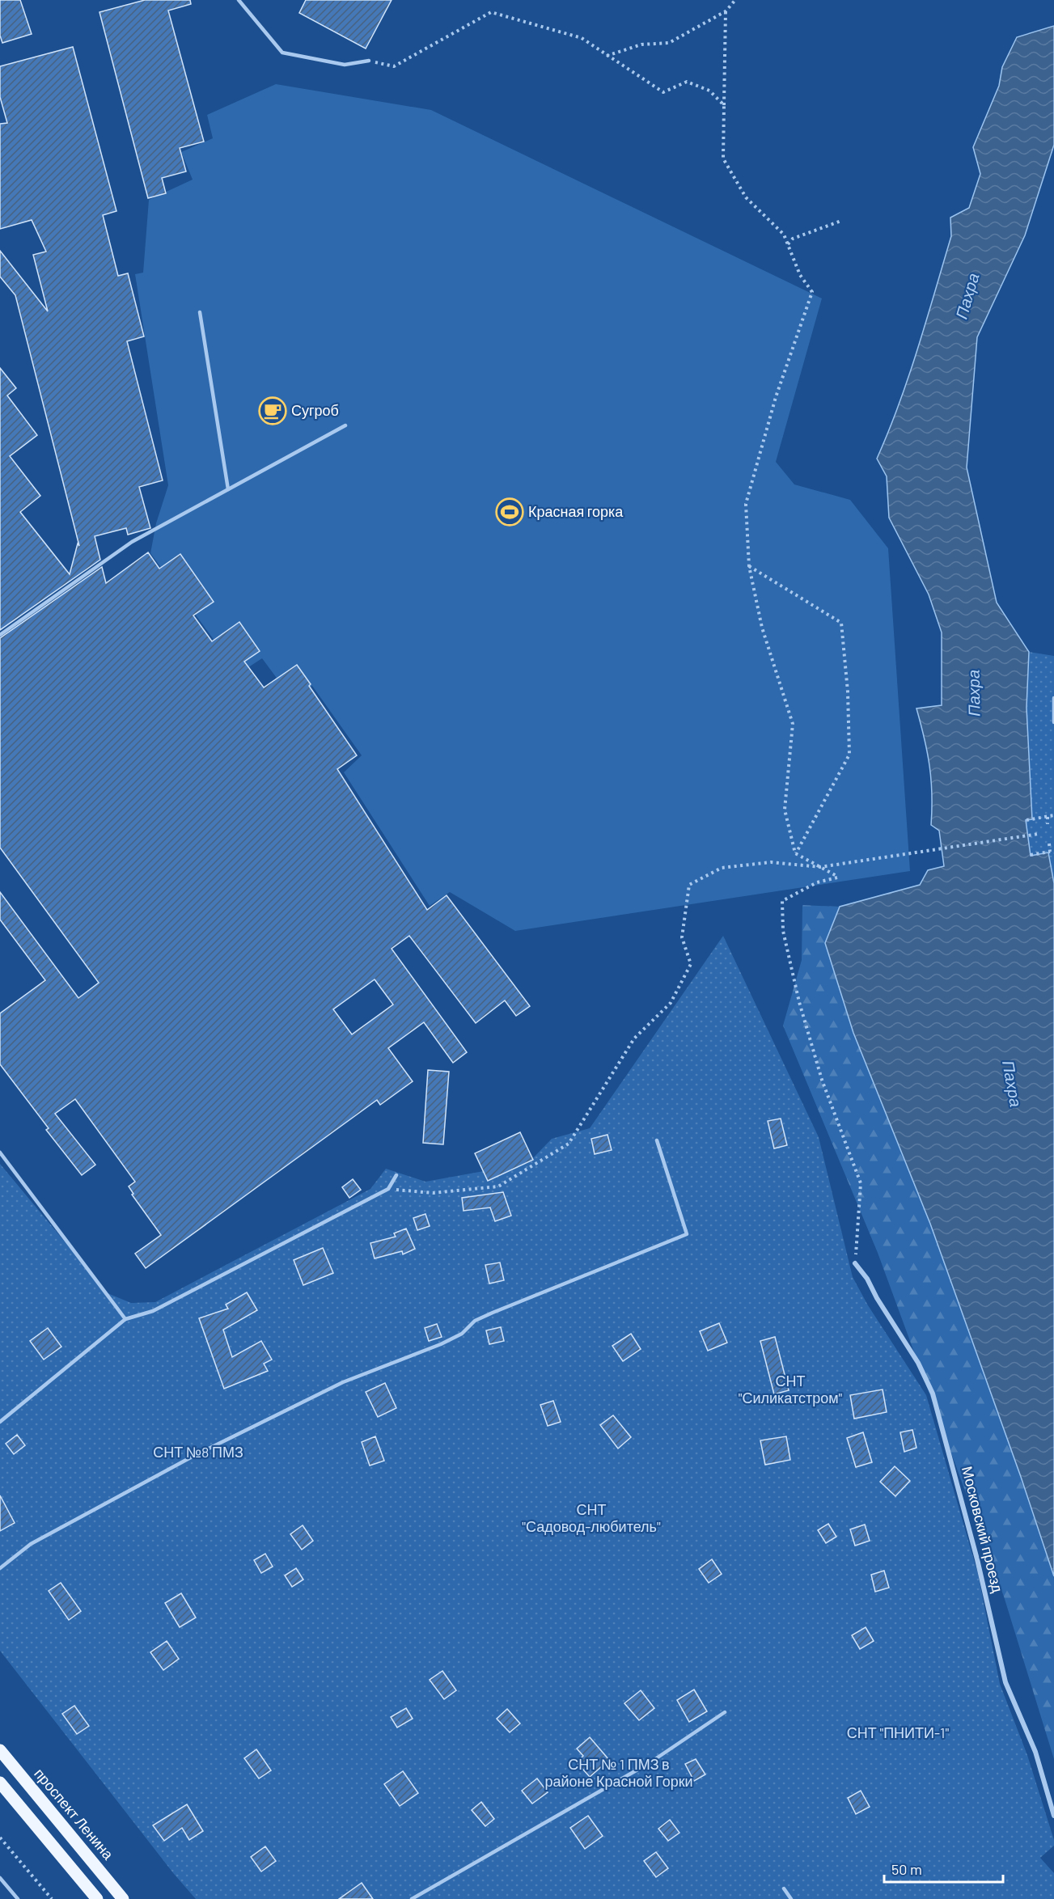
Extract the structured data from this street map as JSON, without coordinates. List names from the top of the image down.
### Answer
{
  "streets": {
    "main road": ["проспект Ленина"],
    "street": ["Московский проезд"]
  },
  "water": ["Пахра"],
  "parks": [
    "СНТ \"Силикатстром\"",
    "СНТ №8 ПМЗ",
    "СНТ \"Садовод-любитель\"",
    "СНТ \"ПНИТИ-1\"",
    "СНТ № 1 ПМЗ в районе Красной Горки"
  ],
  "places": {
    "cafe": ["Сугроб"],
    "sports": ["Красная горка"]
  },
  "scale_bar": "50 m"
}
